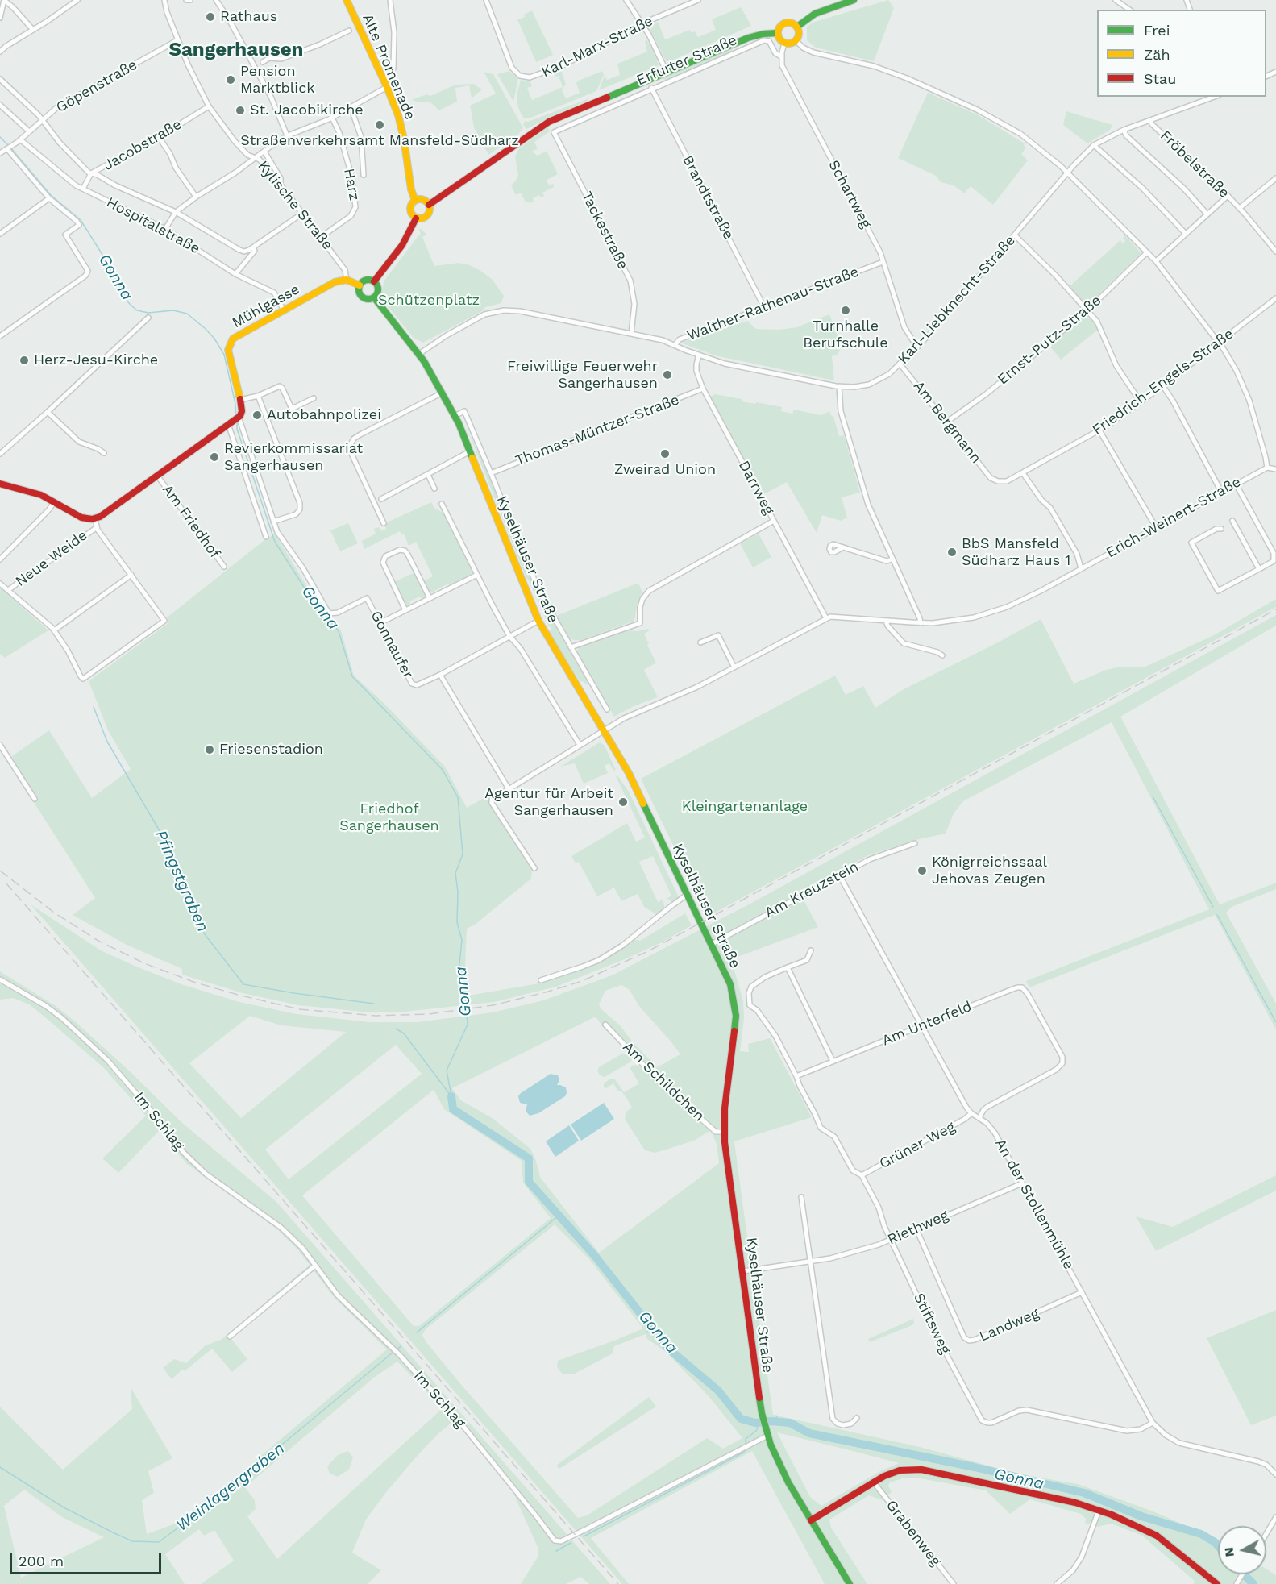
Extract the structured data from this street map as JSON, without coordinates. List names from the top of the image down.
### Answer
{
  "streets": {
    "main road": [
      "Erfurter Straße",
      "Alte Promenade",
      "Mühlgasse",
      "Kyselhäuser Straße"
    ],
    "street": [
      "Karl-Marx-Straße",
      "Göpenstraße",
      "Jacobstraße",
      "Fröbelstraße",
      "Harz",
      "Schartweg",
      "Brandtstraße",
      "Kylische Straße",
      "Hospitalstraße",
      "Tackestraße",
      "Karl-Liebknecht-Straße",
      "Walther-Rathenau-Straße",
      "Ernst-Putz-Straße",
      "Friedrich-Engels-Straße",
      "Am Bergmann",
      "Thomas-Müntzer-Straße",
      "Darrweg",
      "Erich-Weinert-Straße",
      "Am Friedhof",
      "Neue Weide",
      "Gonnaufer",
      "Am Kreuzstein",
      "Am Unterfeld",
      "Am Schildchen",
      "Im Schlag",
      "Grüner Weg",
      "An der Stollenmühle",
      "Riethweg",
      "Stiftsweg",
      "Landweg",
      "Grabenweg"
    ]
  },
  "crossings": [
    ["Erfurter Straße", "Alte Promenade"],
    ["Erfurter Straße", "Schartweg"],
    ["Erfurter Straße", "Brandtstraße"],
    ["Erfurter Straße", "Tackestraße"],
    ["Göpenstraße", "Kylische Straße"],
    ["Göpenstraße", "Hospitalstraße"],
    ["Jacobstraße", "Kylische Straße"],
    ["Jacobstraße", "Hospitalstraße"],
    ["Fröbelstraße", "Karl-Liebknecht-Straße"],
    ["Harz", "Kylische Straße"],
    ["Schartweg", "Karl-Liebknecht-Straße"],
    ["Schartweg", "Walther-Rathenau-Straße"],
    ["Brandtstraße", "Walther-Rathenau-Straße"],
    ["Kylische Straße", "Mühlgasse"],
    ["Hospitalstraße", "Mühlgasse"],
    ["Tackestraße", "Walther-Rathenau-Straße"],
    ["Karl-Liebknecht-Straße", "Walther-Rathenau-Straße"],
    ["Karl-Liebknecht-Straße", "Am Bergmann"],
    ["Karl-Liebknecht-Straße", "Darrweg"],
    ["Walther-Rathenau-Straße", "Kyselhäuser Straße"],
    ["Ernst-Putz-Straße", "Am Bergmann"],
    ["Friedrich-Engels-Straße", "Am Bergmann"],
    ["Thomas-Müntzer-Straße", "Darrweg"],
    ["Thomas-Müntzer-Straße", "Kyselhäuser Straße"],
    ["Darrweg", "Erich-Weinert-Straße"],
    ["Kyselhäuser Straße", "Am Kreuzstein"],
    ["Kyselhäuser Straße", "Am Schildchen"],
    ["Kyselhäuser Straße", "Im Schlag"],
    ["Kyselhäuser Straße", "Riethweg"],
    ["Am Kreuzstein", "An der Stollenmühle"],
    ["Am Unterfeld", "An der Stollenmühle"],
    ["Am Unterfeld", "Stiftsweg"],
    ["Grüner Weg", "An der Stollenmühle"],
    ["Grüner Weg", "Stiftsweg"],
    ["An der Stollenmühle", "Riethweg"],
    ["An der Stollenmühle", "Stiftsweg"],
    ["An der Stollenmühle", "Landweg"],
    ["Riethweg", "Stiftsweg"],
    ["Riethweg", "Landweg"]
  ],
  "districts": ["Sangerhausen"],
  "water": ["Gonna", "Pfingstgraben", "Weinlagergraben"],
  "parks": ["Schützenplatz", "Kleingartenanlage", "Friedhof Sangerhausen"],
  "places": [
    "Rathaus",
    "Pension Marktblick",
    "St. Jacobikirche",
    "Straßenverkehrsamt Mansfeld-Südharz",
    "Turnhalle Berufschule",
    "Herz-Jesu-Kirche",
    "Freiwillige Feuerwehr Sangerhausen",
    "Autobahnpolizei",
    "Zweirad Union",
    "Revierkommissariat Sangerhausen",
    "BbS Mansfeld Südharz Haus 1",
    "Friesenstadion",
    "Agentur für Arbeit Sangerhausen",
    "Königrreichssaal Jehovas Zeugen"
  ],
  "legend": ["Frei", "Zäh", "Stau"],
  "scale_bar": "200 m",
  "north": "left"
}
